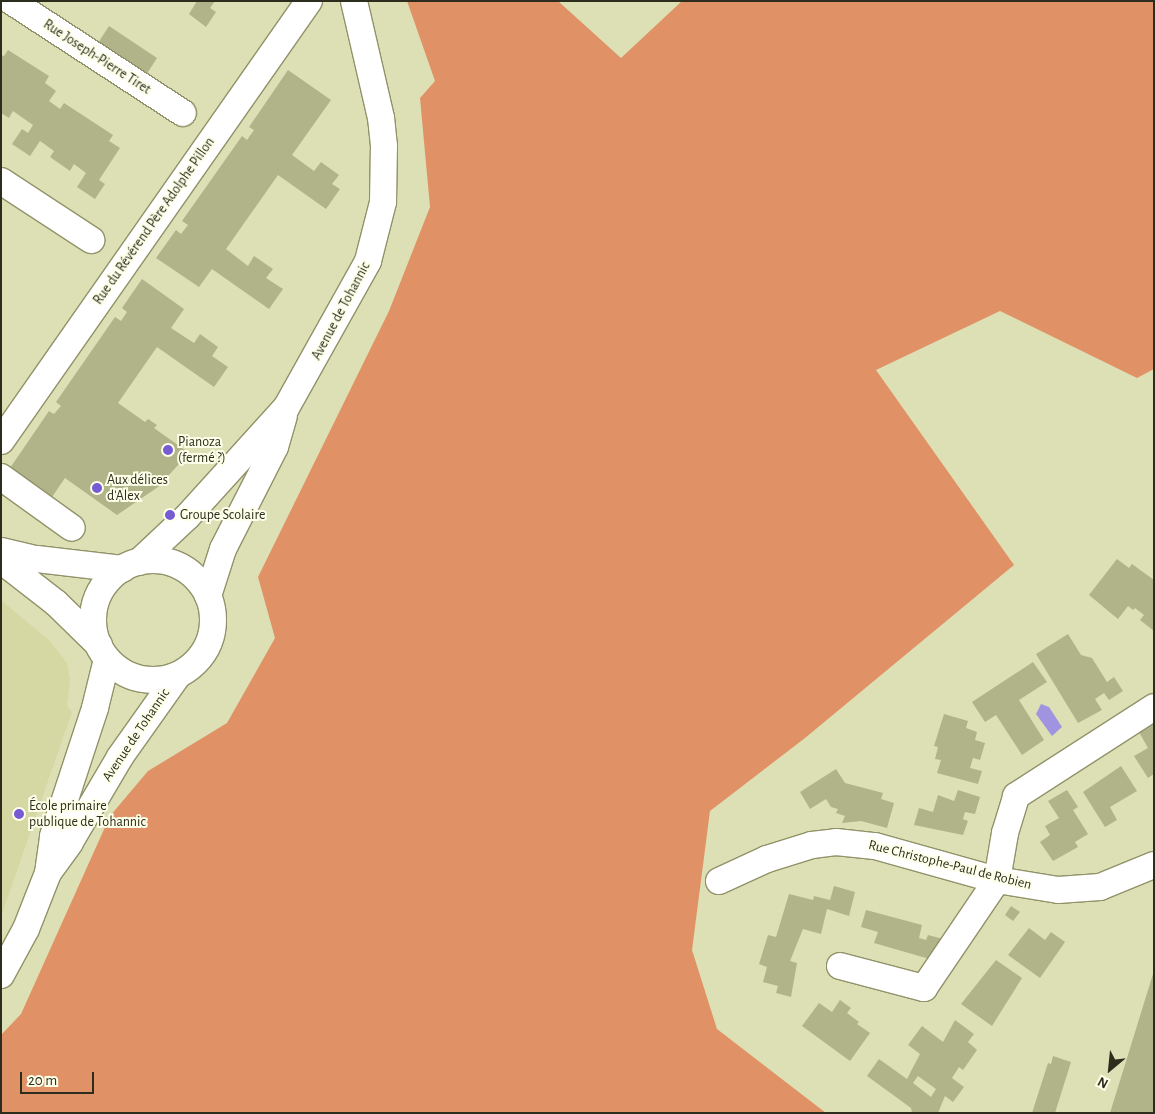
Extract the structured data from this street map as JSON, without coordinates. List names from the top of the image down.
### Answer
{
  "streets": {
    "street": [
      "Rue Joseph-Pierre Tiret",
      "Rue du Révérend Père Adolphe Pillon",
      "Avenue de Tohannic",
      "Rue Christophe-Paul de Robien"
    ]
  },
  "places": [
    "Pianoza (fermé ?)",
    "Aux délices d'Alex",
    "Groupe Scolaire",
    "École primaire publique de Tohannic"
  ],
  "scale_bar": "20 m",
  "north": "bottom left"
}
